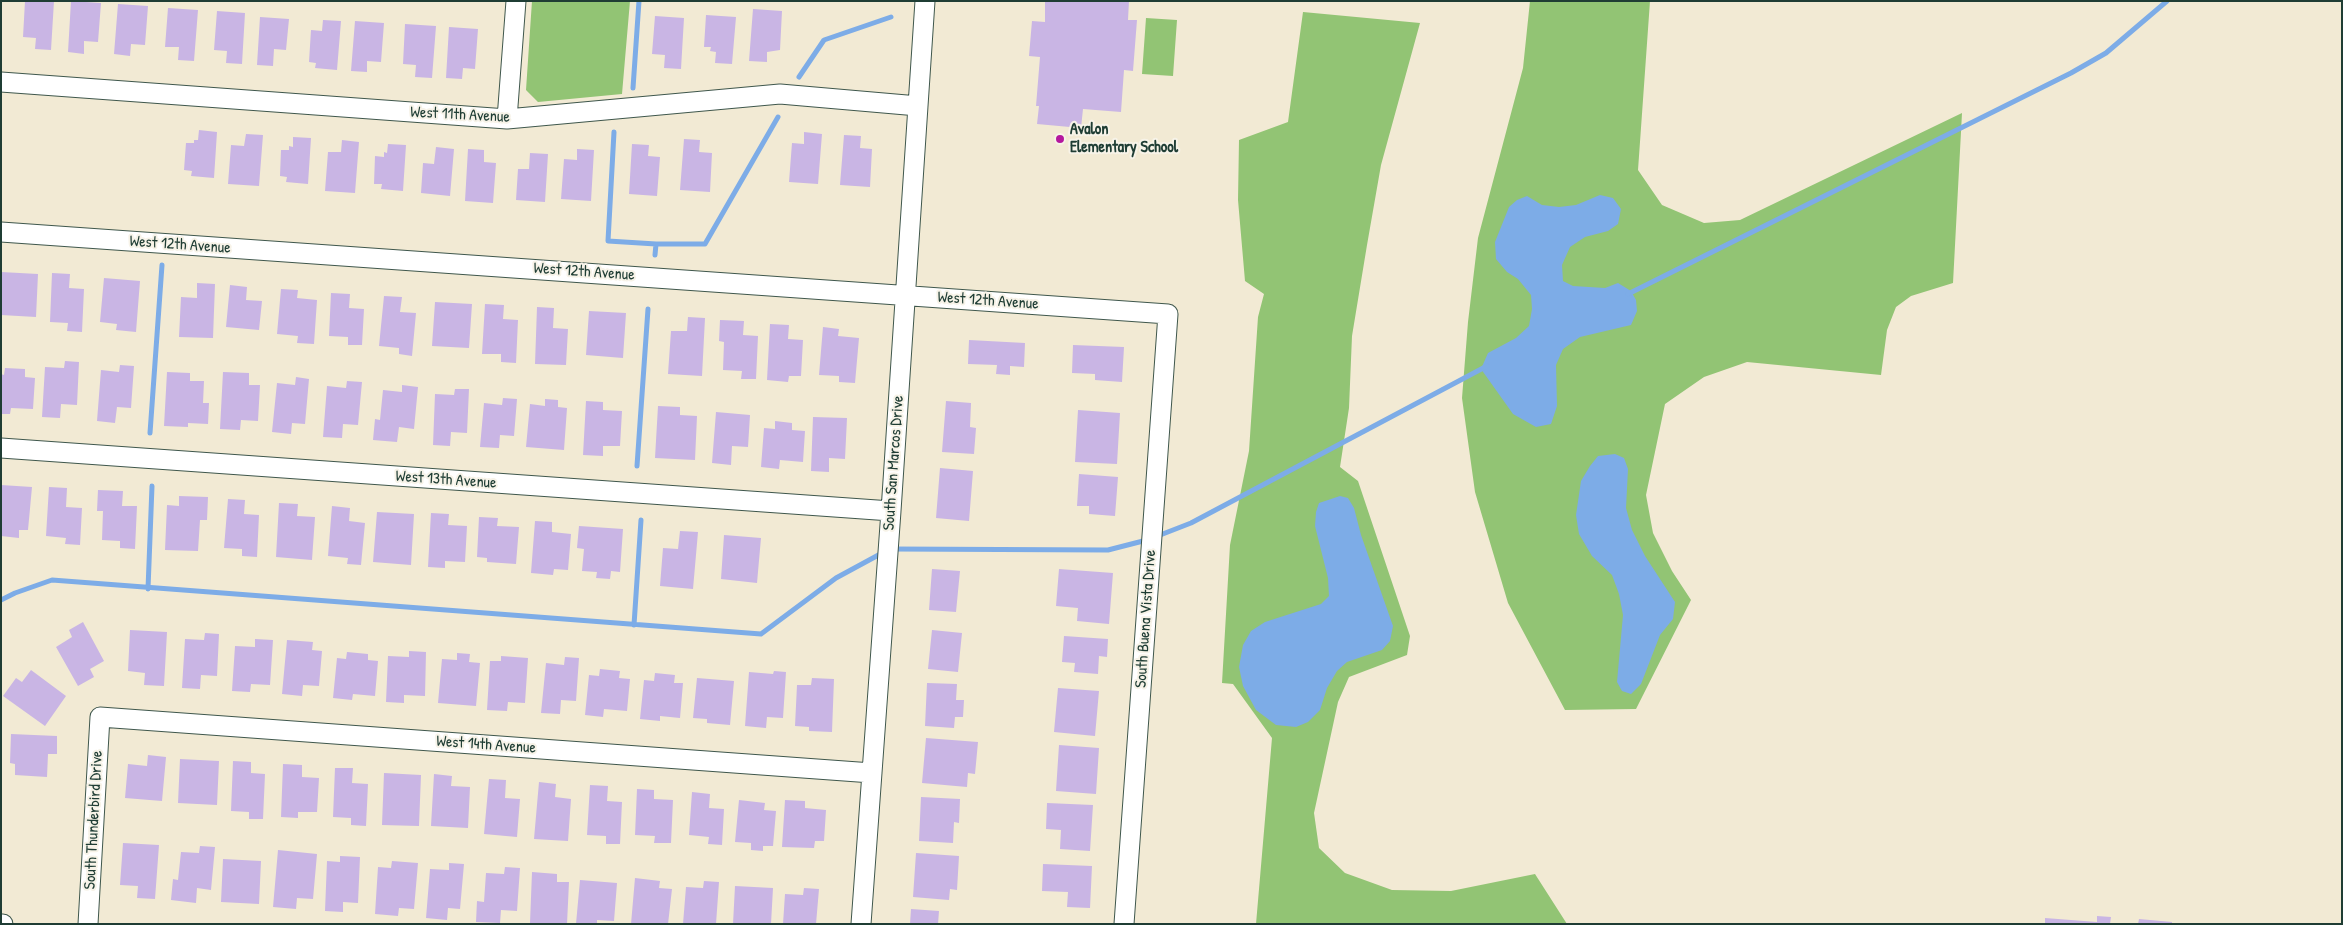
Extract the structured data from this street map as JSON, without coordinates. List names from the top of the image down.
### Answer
{
  "streets": {
    "street": [
      "West 11th Avenue",
      "West 12th Avenue",
      "South San Marcos Drive",
      "West 13th Avenue",
      "South Buena Vista Drive",
      "West 14th Avenue",
      "South Thunderbird Drive"
    ]
  },
  "crossings": [
    ["West 11th Avenue", "South San Marcos Drive"],
    ["West 12th Avenue", "South San Marcos Drive"],
    ["West 12th Avenue", "South Buena Vista Drive"],
    ["South San Marcos Drive", "West 13th Avenue"],
    ["South San Marcos Drive", "West 14th Avenue"],
    ["West 14th Avenue", "South Thunderbird Drive"]
  ],
  "places": ["Avalon Elementary School"]
}
